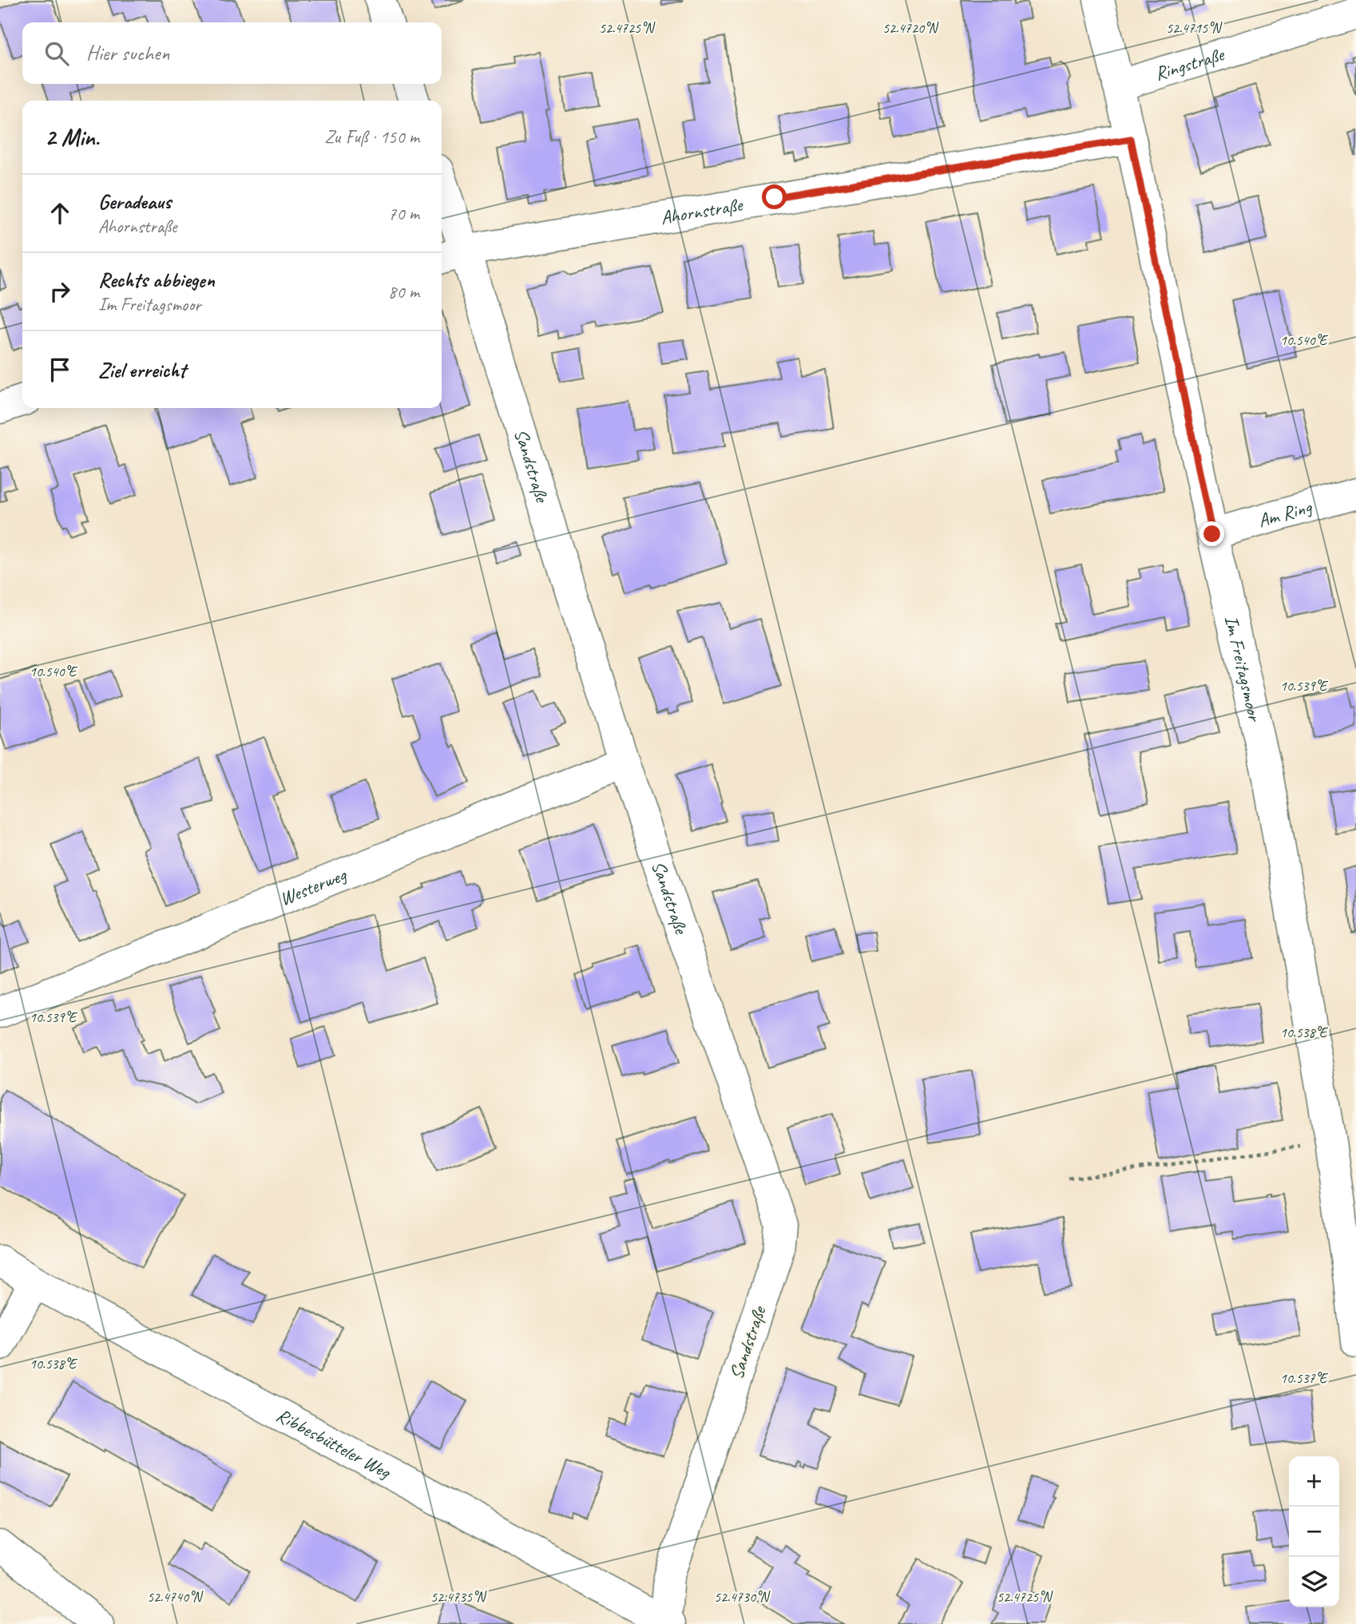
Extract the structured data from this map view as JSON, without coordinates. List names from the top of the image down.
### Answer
{
  "streets": {
    "street": [
      "Ringstraße",
      "Ahornstraße",
      "Sandstraße",
      "Am Ring",
      "Im Freitagsmoor",
      "Westerweg",
      "Ribbesbütteler Weg"
    ]
  },
  "crossings": [
    ["Ringstraße", "Im Freitagsmoor"],
    ["Ahornstraße", "Sandstraße"],
    ["Ahornstraße", "Im Freitagsmoor"],
    ["Sandstraße", "Westerweg"],
    ["Sandstraße", "Ribbesbütteler Weg"],
    ["Am Ring", "Im Freitagsmoor"]
  ],
  "page": {
    "search": "Hier suchen",
    "heading": ["2 Min.", "Zu Fuß · 150 m"],
    "list": [
      ["Geradeaus", "Ahornstraße", "70 m"],
      ["Rechts abbiegen", "Im Freitagsmoor", "80 m"],
      "Ziel erreicht"
    ],
    "map_buttons": ["+", "−"]
  },
  "coordinates": [
    "52.4725°N",
    "52.4720°N",
    "52.4715°N",
    "10.540°E",
    "10.539°E",
    "10.538°E",
    "10.537°E",
    "52.4740°N",
    "52.4735°N",
    "52.4730°N"
  ]
}
